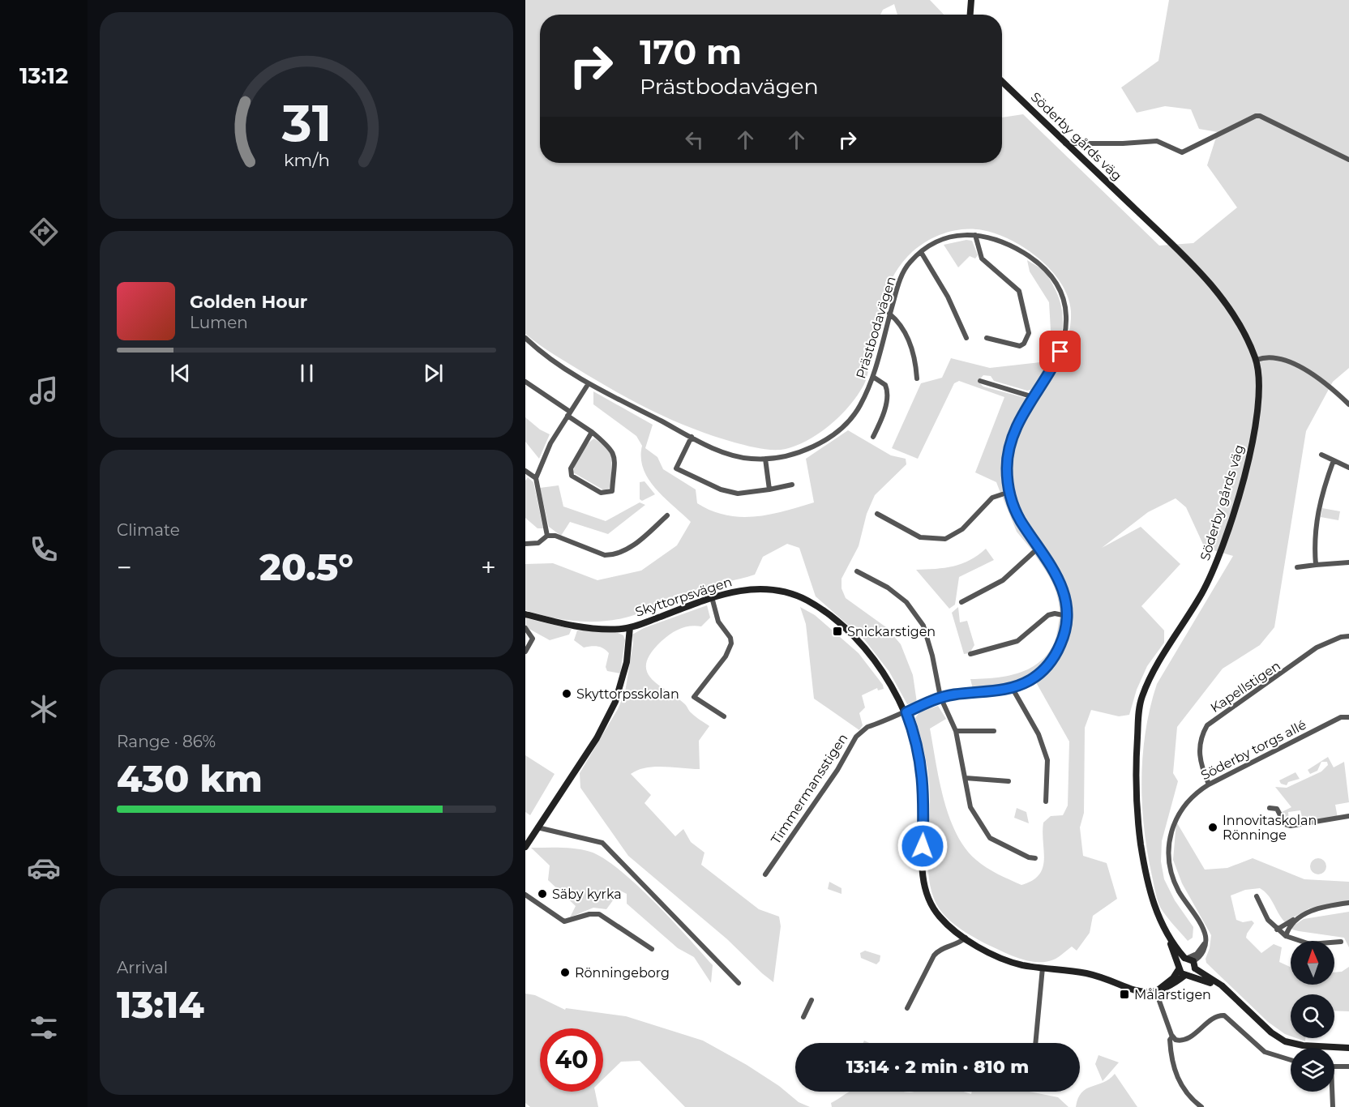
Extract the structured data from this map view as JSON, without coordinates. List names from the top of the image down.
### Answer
{
  "streets": {
    "main road": ["Söderby gårds väg", "Skyttorpsvägen"],
    "street": [
      "Prästbodavägen",
      "Kapellstigen",
      "Söderby torgs allé",
      "Timmermansstigen"
    ]
  },
  "crossings": [
    ["Söderby gårds väg", "Söderby torgs allé"],
    ["Prästbodavägen", "Skyttorpsvägen"],
    ["Prästbodavägen", "Timmermansstigen"],
    ["Skyttorpsvägen", "Timmermansstigen"],
    ["Kapellstigen", "Söderby torgs allé"]
  ],
  "places": {
    "transit": ["Snickarstigen", "Målarstigen"],
    "other": [
      "Skyttorpsskolan",
      "Innovitaskolan Rönninge",
      "Säby kyrka",
      "Rönningeborg"
    ]
  },
  "north": "top",
  "page": {
    "tabs": "13:12",
    "turn": ["170 m", "Prästbodavägen"],
    "song": ["Golden Hour", "Lumen"],
    "tile": [
      "Climate",
      ["Range · 86%", "430 km"],
      ["Arrival", "13:14"]
    ],
    "heat": ["−", "20.5°", "+"],
    "limit": "40",
    "trip": "13:14 · 2 min · 810 m",
    "gauge": ["31", "km/h"]
  }
}
